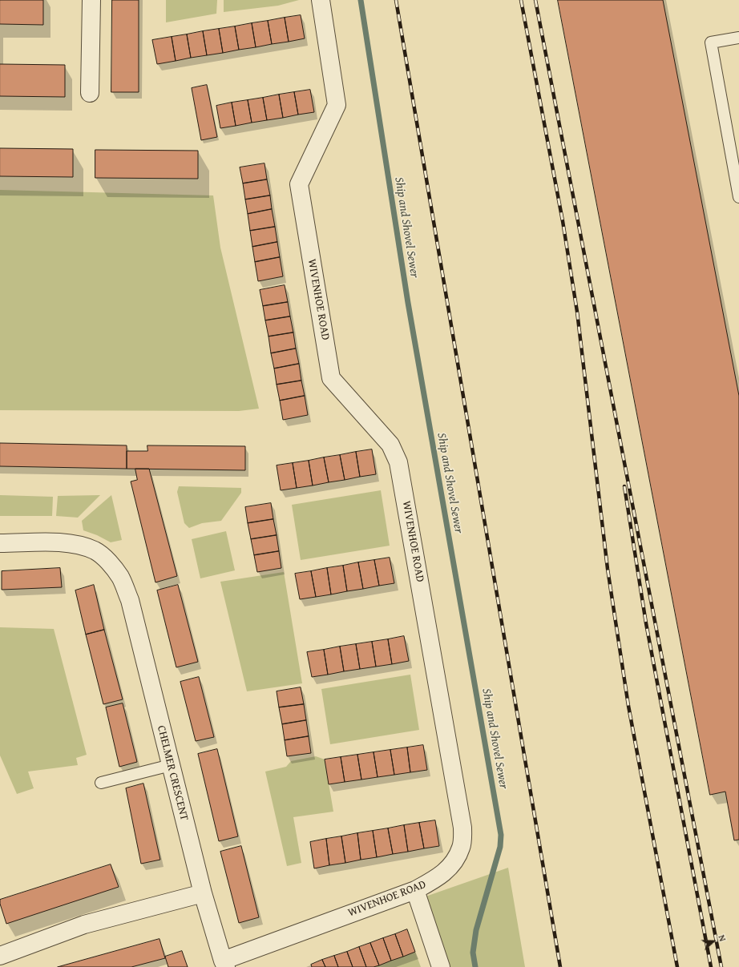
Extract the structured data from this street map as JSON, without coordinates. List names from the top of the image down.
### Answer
{
  "streets": {
    "street": ["WIVENHOE ROAD", "CHELMER CRESCENT"]
  },
  "crossings": [
    ["WIVENHOE ROAD", "CHELMER CRESCENT"]
  ],
  "water": ["Ship and Shovel Sewer"],
  "north": "right"
}
